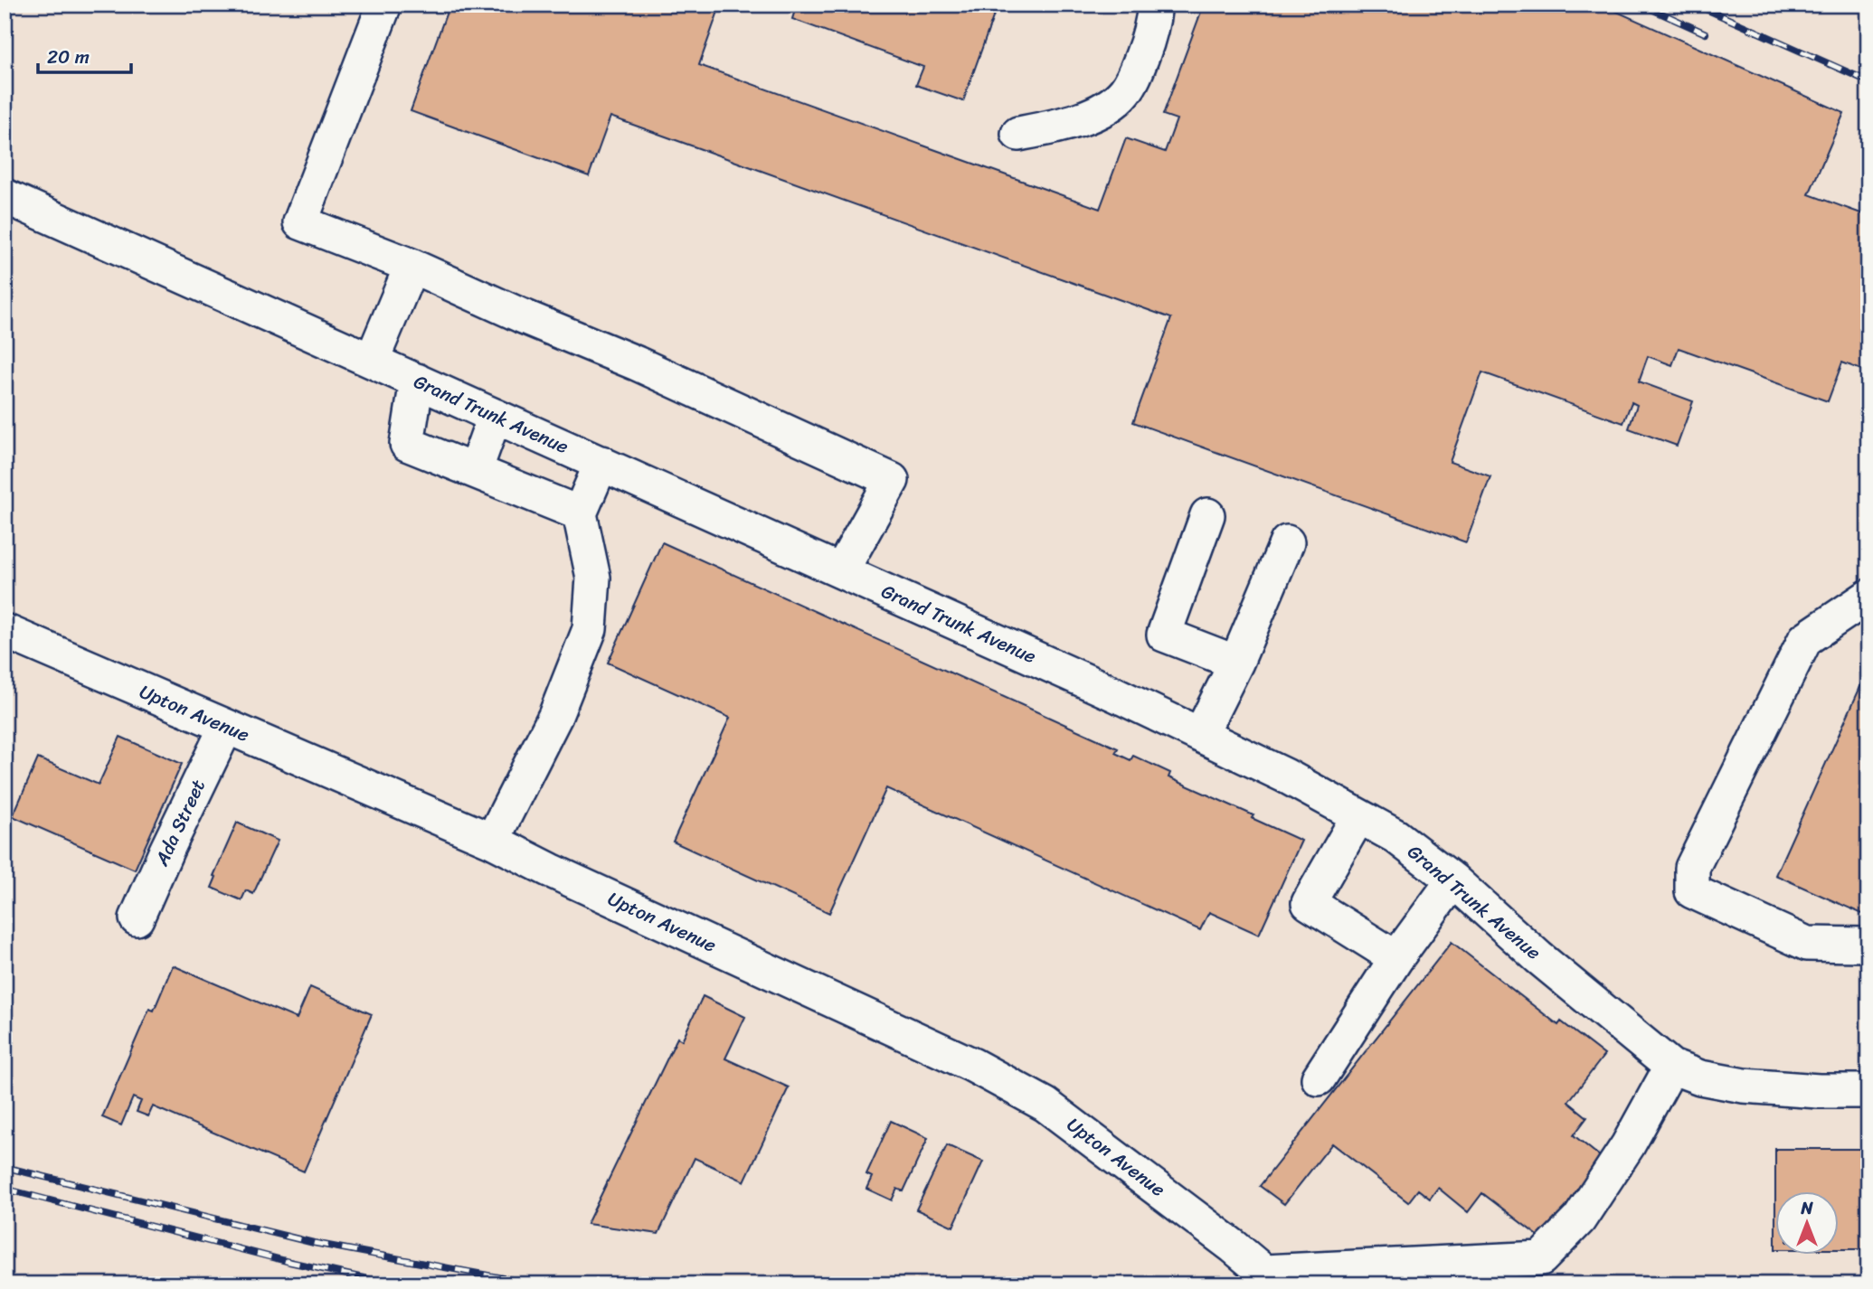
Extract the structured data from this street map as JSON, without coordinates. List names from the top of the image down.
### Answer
{
  "streets": {
    "street": ["Grand Trunk Avenue", "Upton Avenue", "Ada Street"]
  },
  "crossings": [
    ["Upton Avenue", "Ada Street"]
  ],
  "scale_bar": "20 m",
  "north": "top"
}
